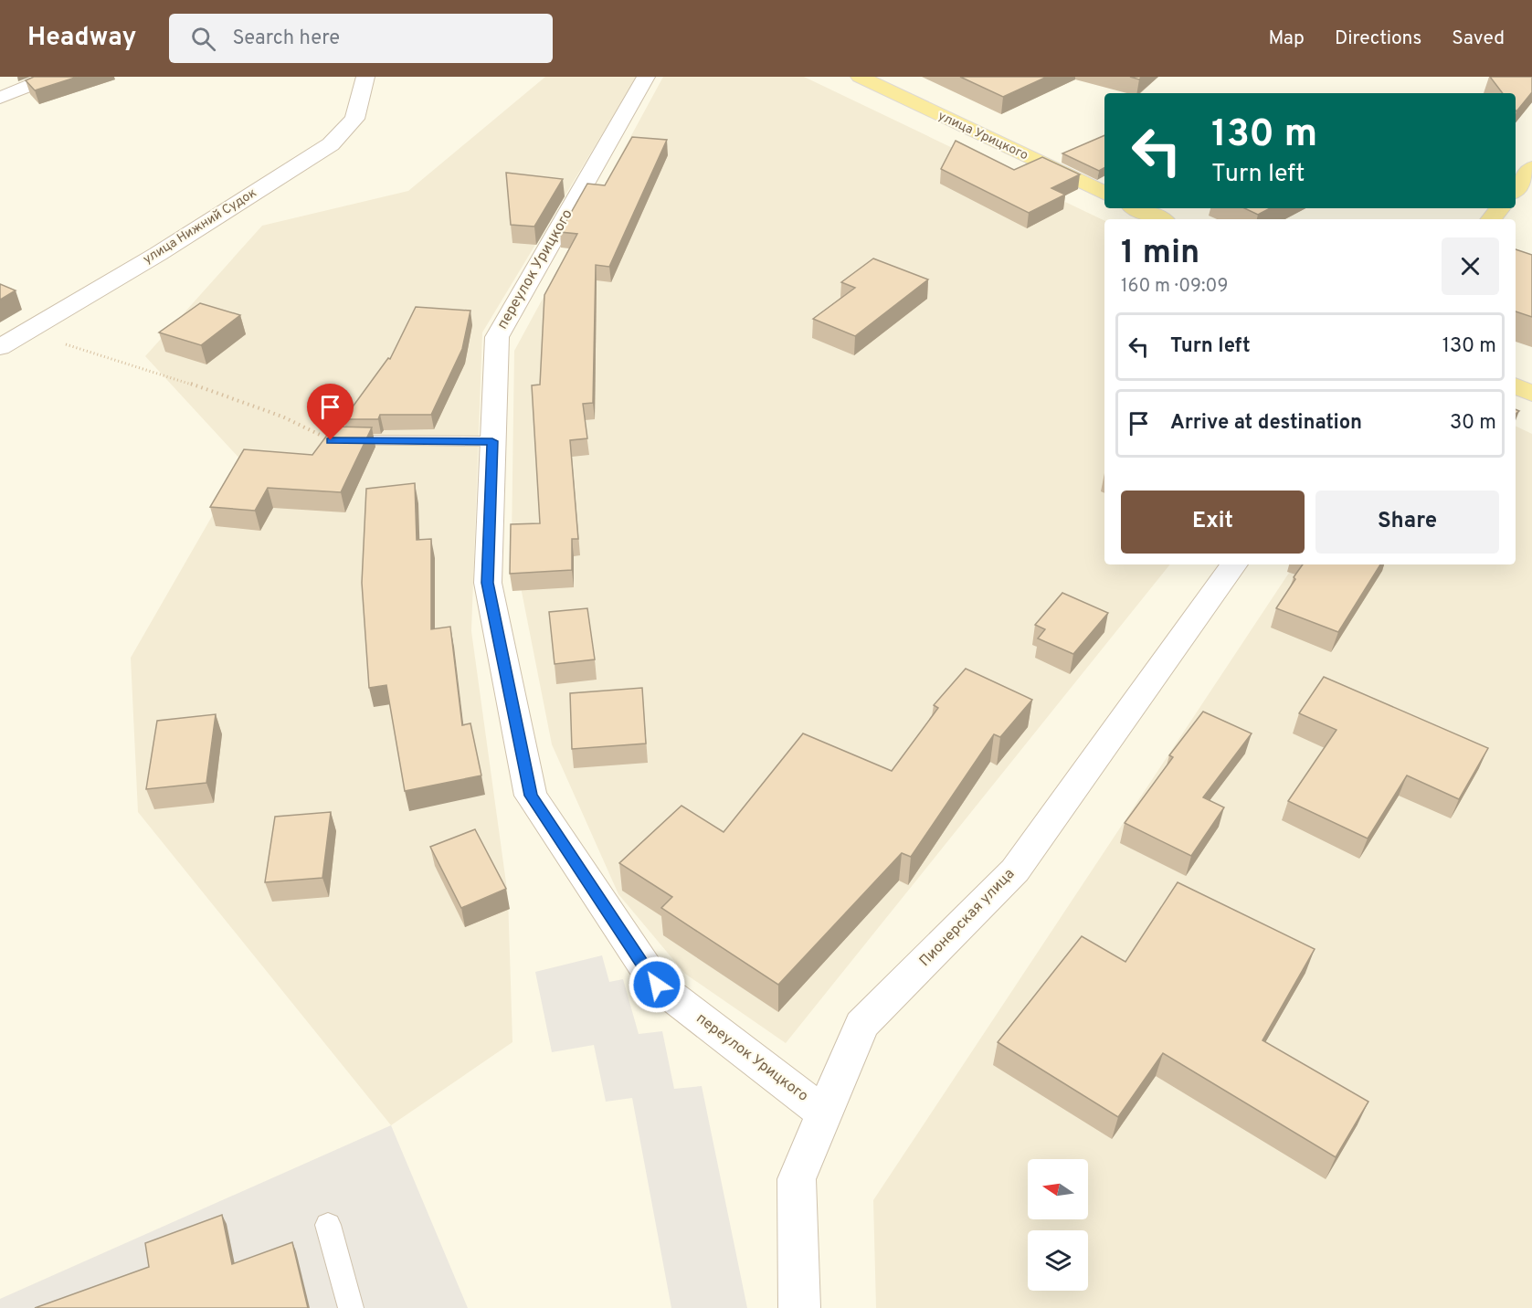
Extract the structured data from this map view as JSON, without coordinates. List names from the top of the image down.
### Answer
{
  "streets": {
    "main road": ["улица Урицкого"],
    "street": ["улица Нижний Судок", "переулок Урицкого", "Пионерская улица"]
  },
  "crossings": [
    ["переулок Урицкого", "Пионерская улица"]
  ],
  "north": "left",
  "page": {
    "header": "Headway",
    "search": "Search here",
    "nav": ["Map", "Directions", "Saved"],
    "turn": ["130 m", "Turn left"],
    "heading": ["1 min", "160 m · 09:09"],
    "list": [
      {
        "name": "Turn left",
        "value": "130 m"
      },
      {
        "name": "Arrive at destination",
        "value": "30 m"
      }
    ],
    "buttons": ["Exit", "Share"]
  }
}
